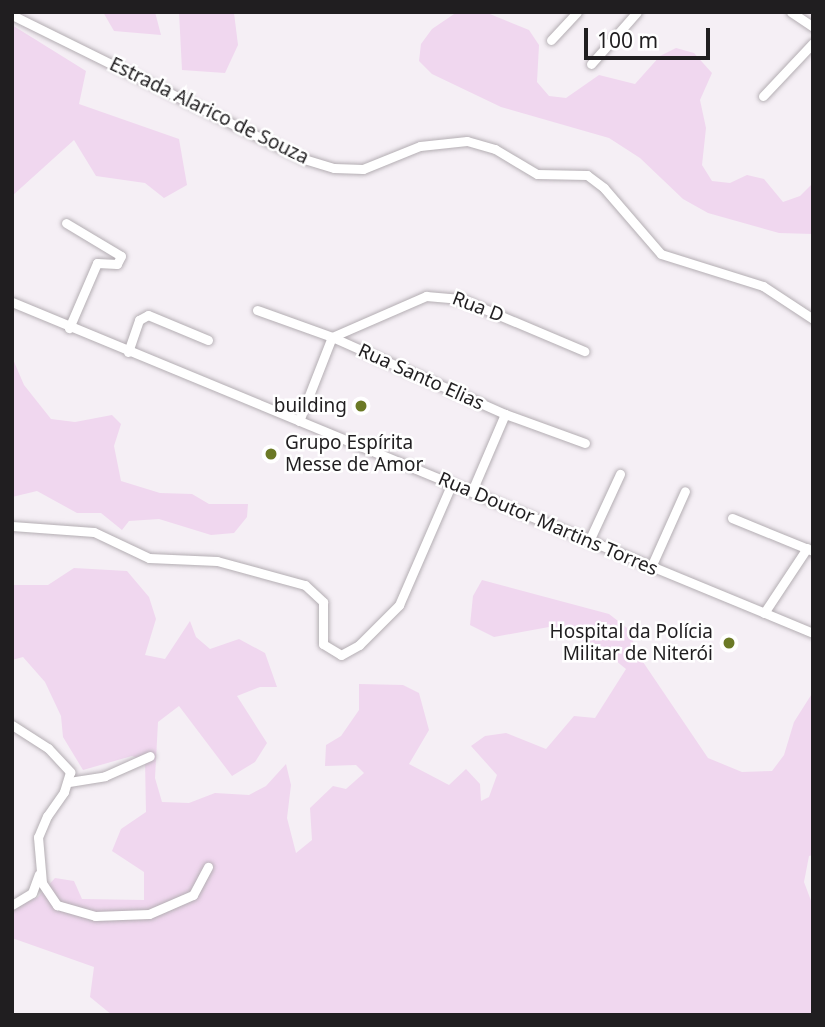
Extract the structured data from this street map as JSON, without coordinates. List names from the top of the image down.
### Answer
{
  "streets": {
    "street": [
      "Estrada Alarico de Souza",
      "Rua D",
      "Rua Santo Elias",
      "Rua Doutor Martins Torres"
    ]
  },
  "crossings": [
    ["Rua D", "Rua Santo Elias"]
  ],
  "places": ["building", "Grupo Espírita Messe de Amor", "Hospital da Polícia Militar de Niterói"],
  "scale_bar": "100 m"
}
